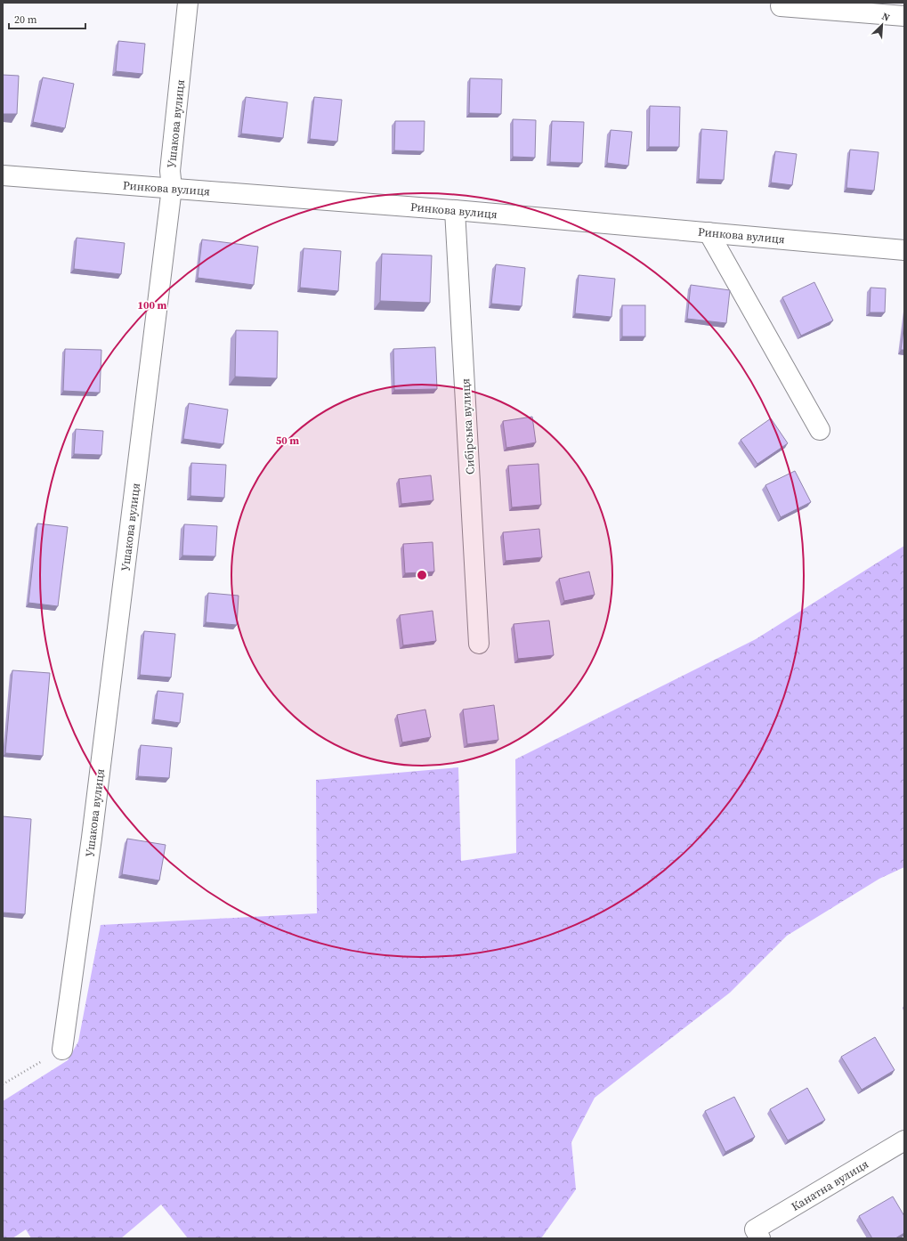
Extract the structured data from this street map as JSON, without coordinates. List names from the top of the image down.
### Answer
{
  "streets": {
    "street": [
      "Ушакова вулиця",
      "Ринкова вулиця",
      "Сибірська вулиця",
      "Канатна вулиця"
    ]
  },
  "crossings": [
    ["Ушакова вулиця", "Ринкова вулиця"],
    ["Ринкова вулиця", "Сибірська вулиця"]
  ],
  "scale_bar": "20 m",
  "north": "top right",
  "rings": ["100 m", "50 m"]
}
